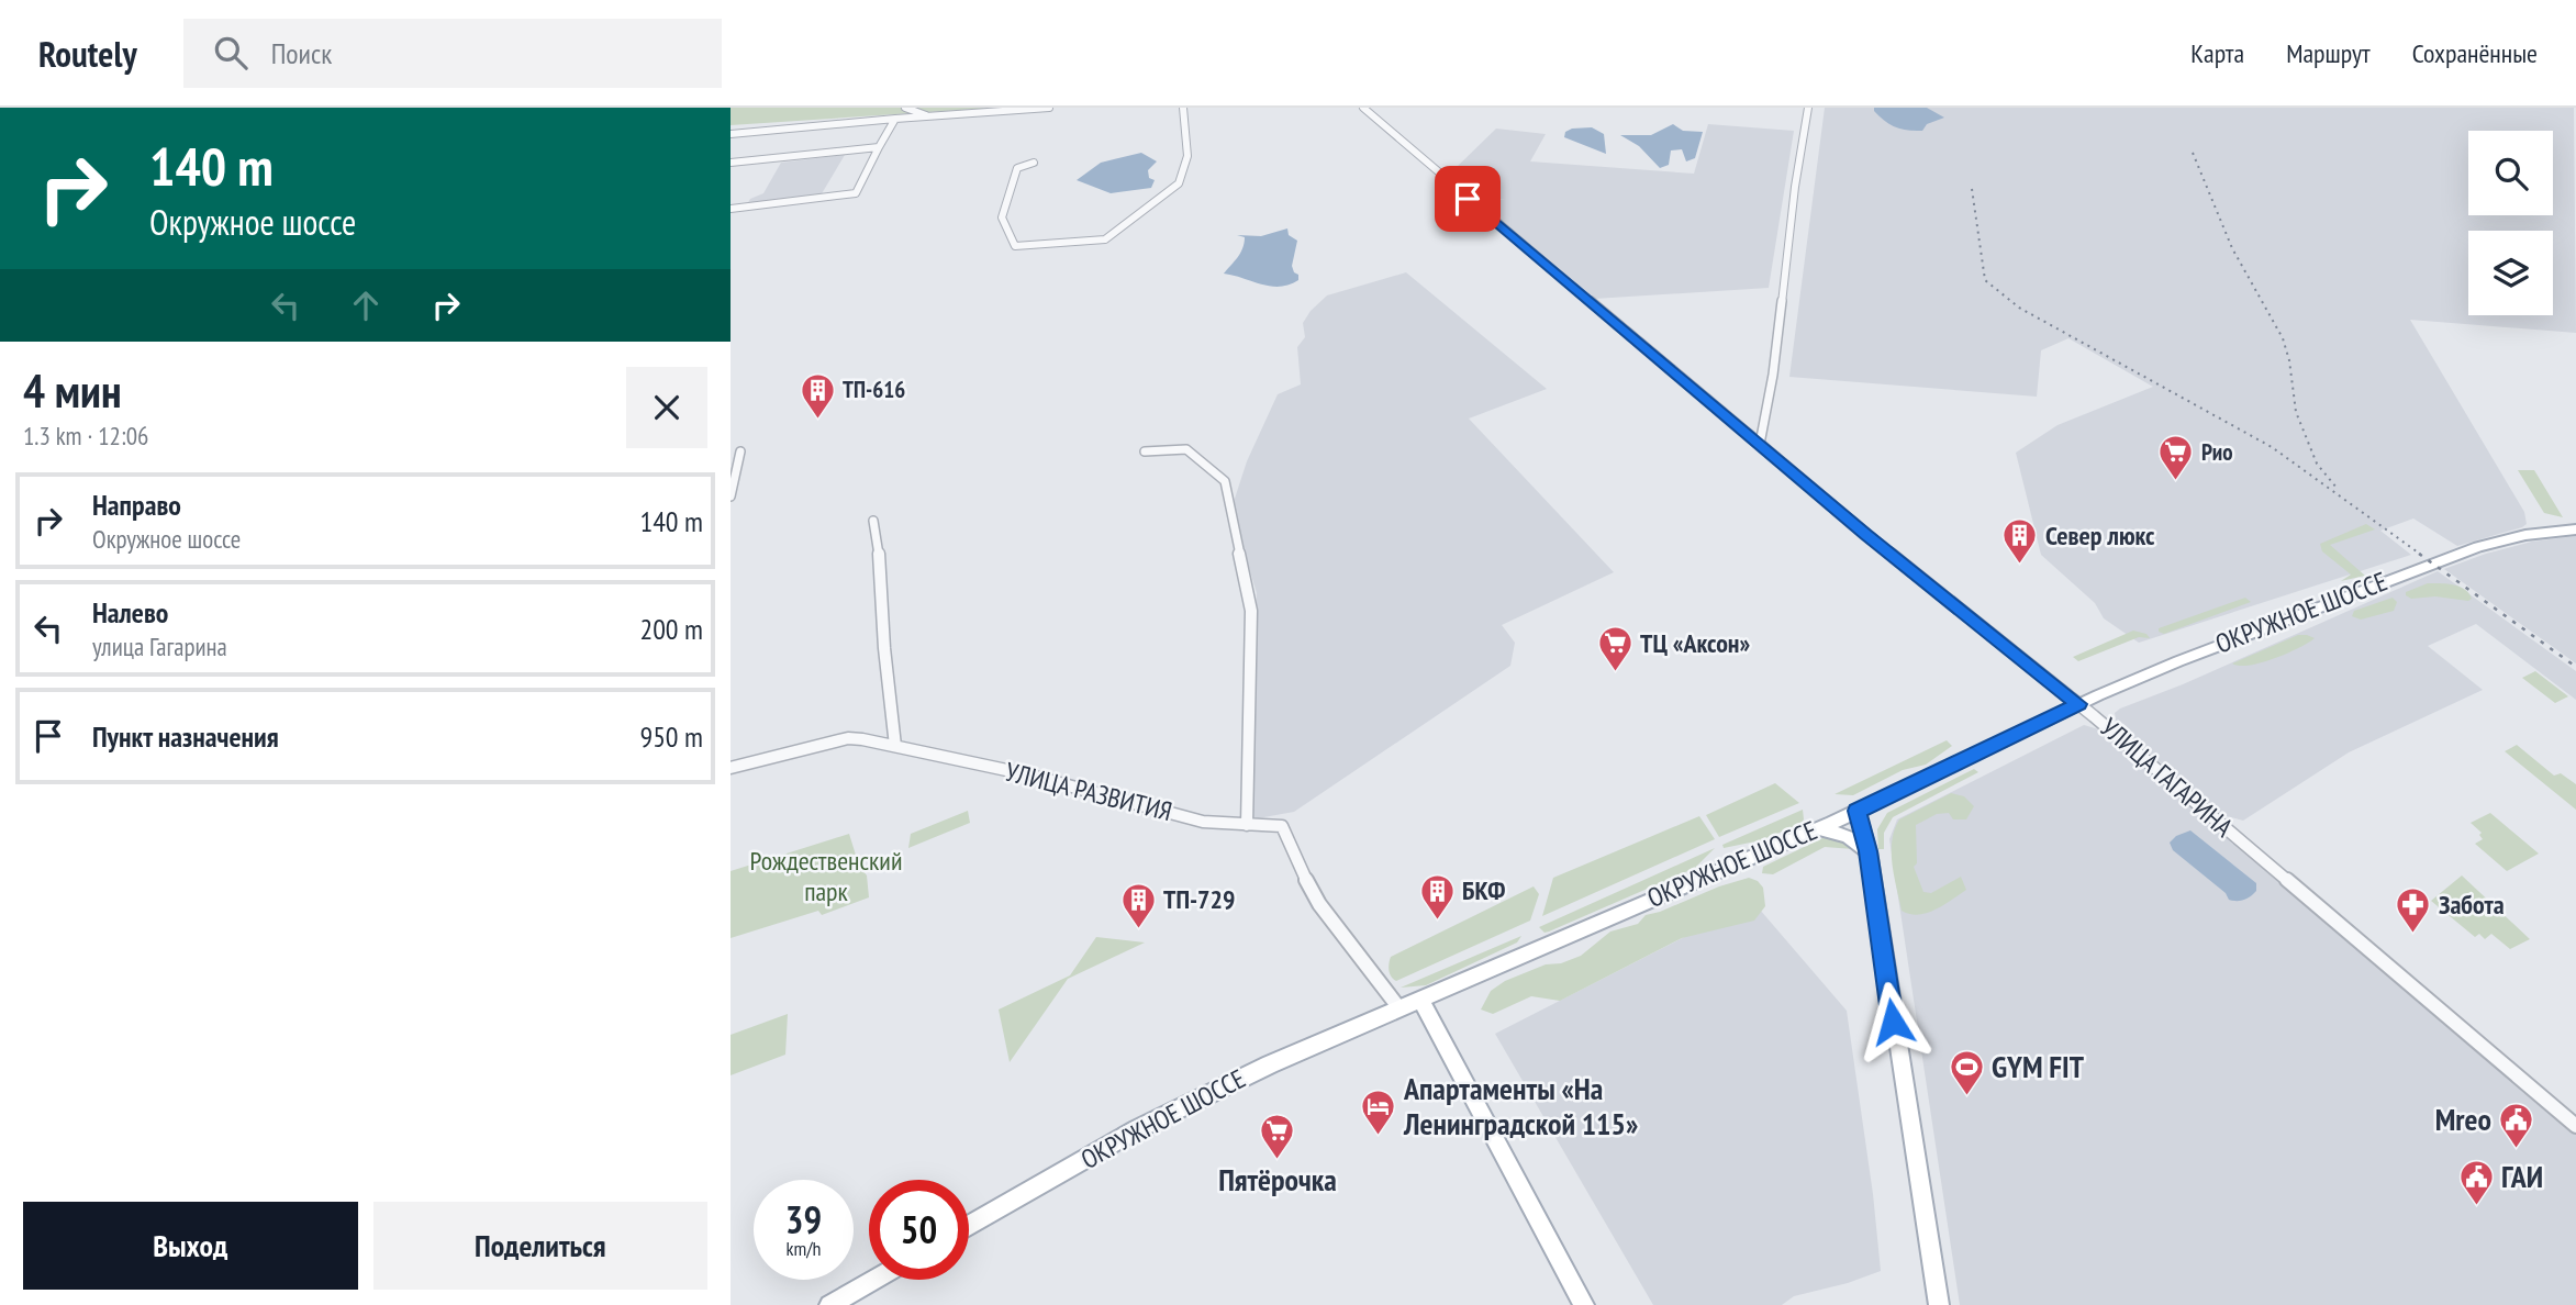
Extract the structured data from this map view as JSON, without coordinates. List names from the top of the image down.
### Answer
{
  "streets": {
    "main road": ["ОКРУЖНОЕ ШОССЕ"],
    "street": ["УЛИЦА ГАГАРИНА", "УЛИЦА РАЗВИТИЯ"]
  },
  "crossings": [
    ["ОКРУЖНОЕ ШОССЕ", "УЛИЦА ГАГАРИНА"],
    ["ОКРУЖНОЕ ШОССЕ", "УЛИЦА РАЗВИТИЯ"]
  ],
  "parks": ["Рождественский парк"],
  "places": {
    "building": [
      "ТП-616",
      "Север люкс",
      "БКФ",
      "ТП-729"
    ],
    "supermarket": ["Рио", "ТЦ «Аксон»", "Пятёрочка"],
    "pharmacy": ["Забота"],
    "sports": ["GYM FIT"],
    "hotel": ["Апартаменты «На Ленинградской 115»"],
    "public building": ["Mreo", "ГАИ"]
  },
  "page": {
    "header": "Routely",
    "search": "Поиск",
    "nav": ["Карта", "Маршрут", "Сохранённые"],
    "turn": ["140 m", "Окружное шоссе"],
    "heading": ["4 мин", "1.3 km · 12:06"],
    "list": [
      {
        "name": "Направо",
        "note": "Окружное шоссе",
        "value": "140 m"
      },
      {
        "name": "Налево",
        "note": "улица Гагарина",
        "value": "200 m"
      },
      {
        "name": "Пункт назначения",
        "value": "950 m"
      }
    ],
    "speed": "39 km/h",
    "limit": "50",
    "buttons": ["Выход", "Поделиться"]
  }
}
